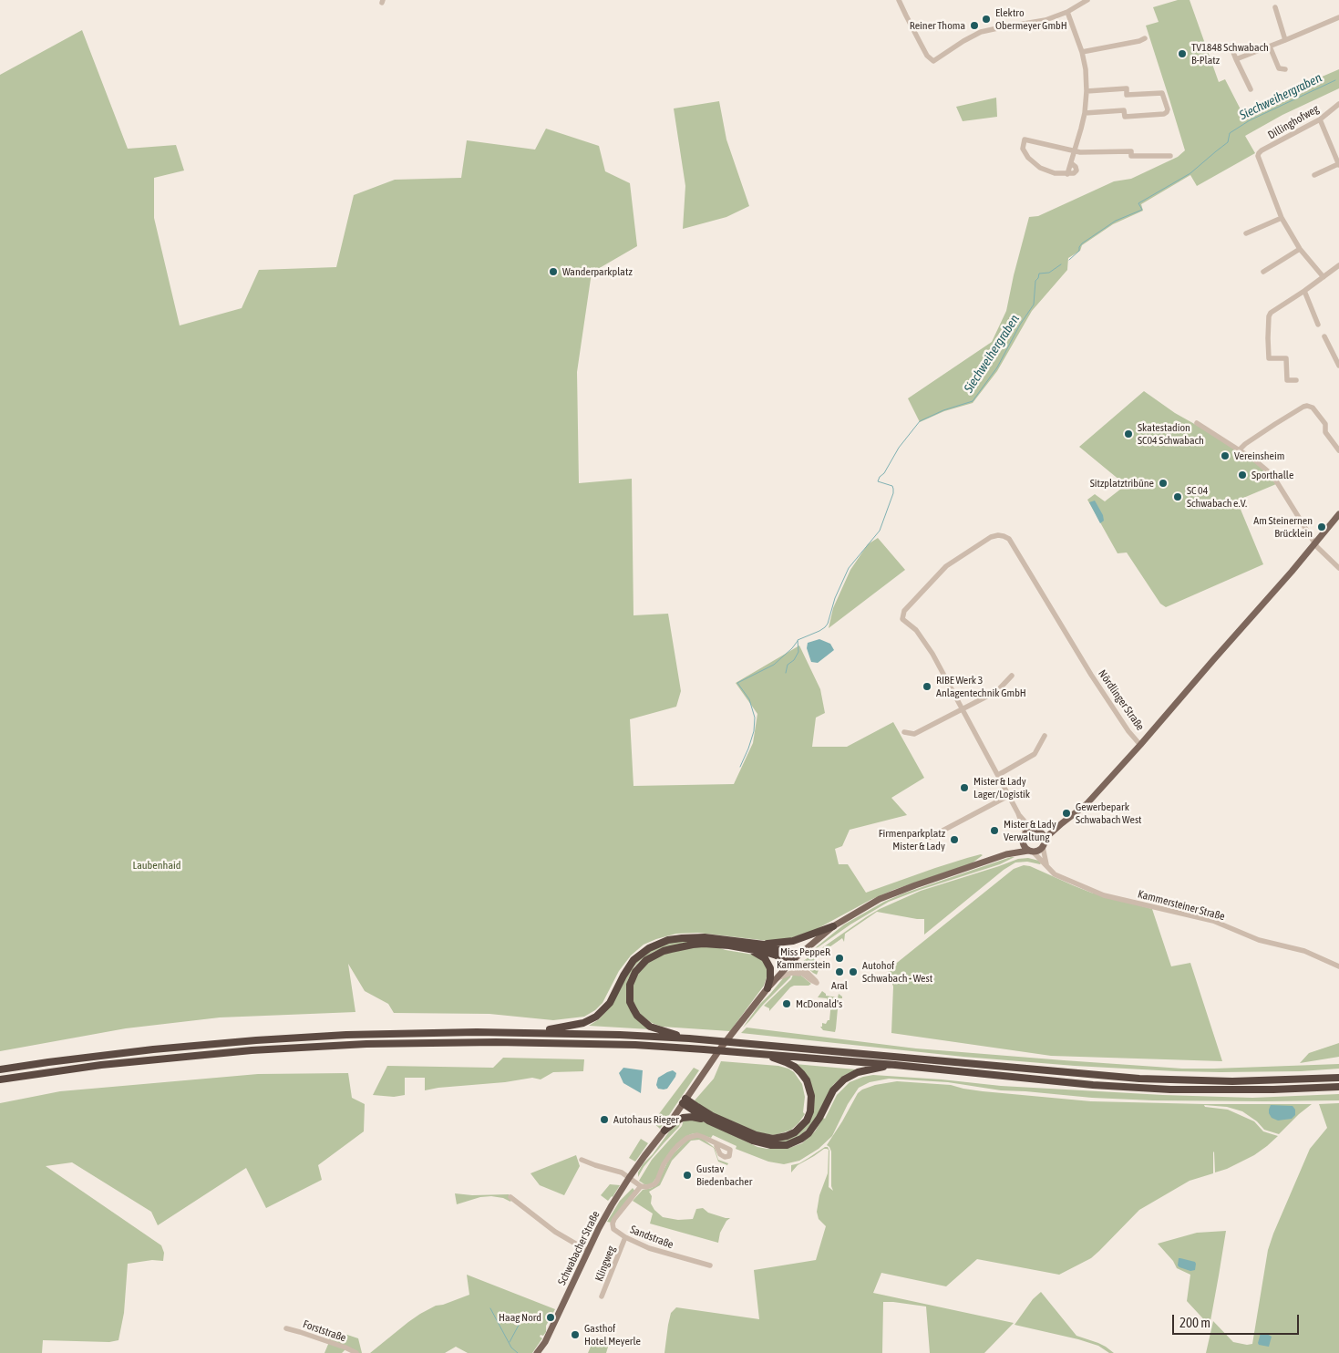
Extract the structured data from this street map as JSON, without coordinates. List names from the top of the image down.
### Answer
{
  "streets": {
    "main road": ["Nördlinger Straße", "Schwabacher Straße"],
    "street": [
      "Dillinghofweg",
      "Kammersteiner Straße",
      "Sandstraße",
      "Klingweg",
      "Forststraße"
    ]
  },
  "crossings": [
    ["Sandstraße", "Klingweg"]
  ],
  "water": ["Siechweihergraben"],
  "parks": ["Laubenhaid"],
  "places": [
    "Elektro Obermeyer GmbH",
    "Reiner Thoma",
    "TV1848 Schwabach B-Platz",
    "Wanderparkplatz",
    "Skatestadion SC04 Schwabach",
    "Vereinsheim",
    "Sporthalle",
    "Sitzplatztribüne",
    "SC 04 Schwabach e.V.",
    "Am Steinernen Brücklein",
    "RIBE Werk 3 Anlagentechnik GmbH",
    "Mister & Lady Lager/Logistik",
    "Gewerbepark Schwabach West",
    "Mister & Lady Verwaltung",
    "Firmenparkplatz Mister & Lady",
    "Miss PeppeR Kammerstein",
    "Aral",
    "Autohof Schwabach - West",
    "McDonald's",
    "Autohaus Rieger",
    "Gustav Biedenbacher",
    "Haag Nord",
    "Gasthof Hotel Meyerle"
  ],
  "scale_bar": "200 m"
}
